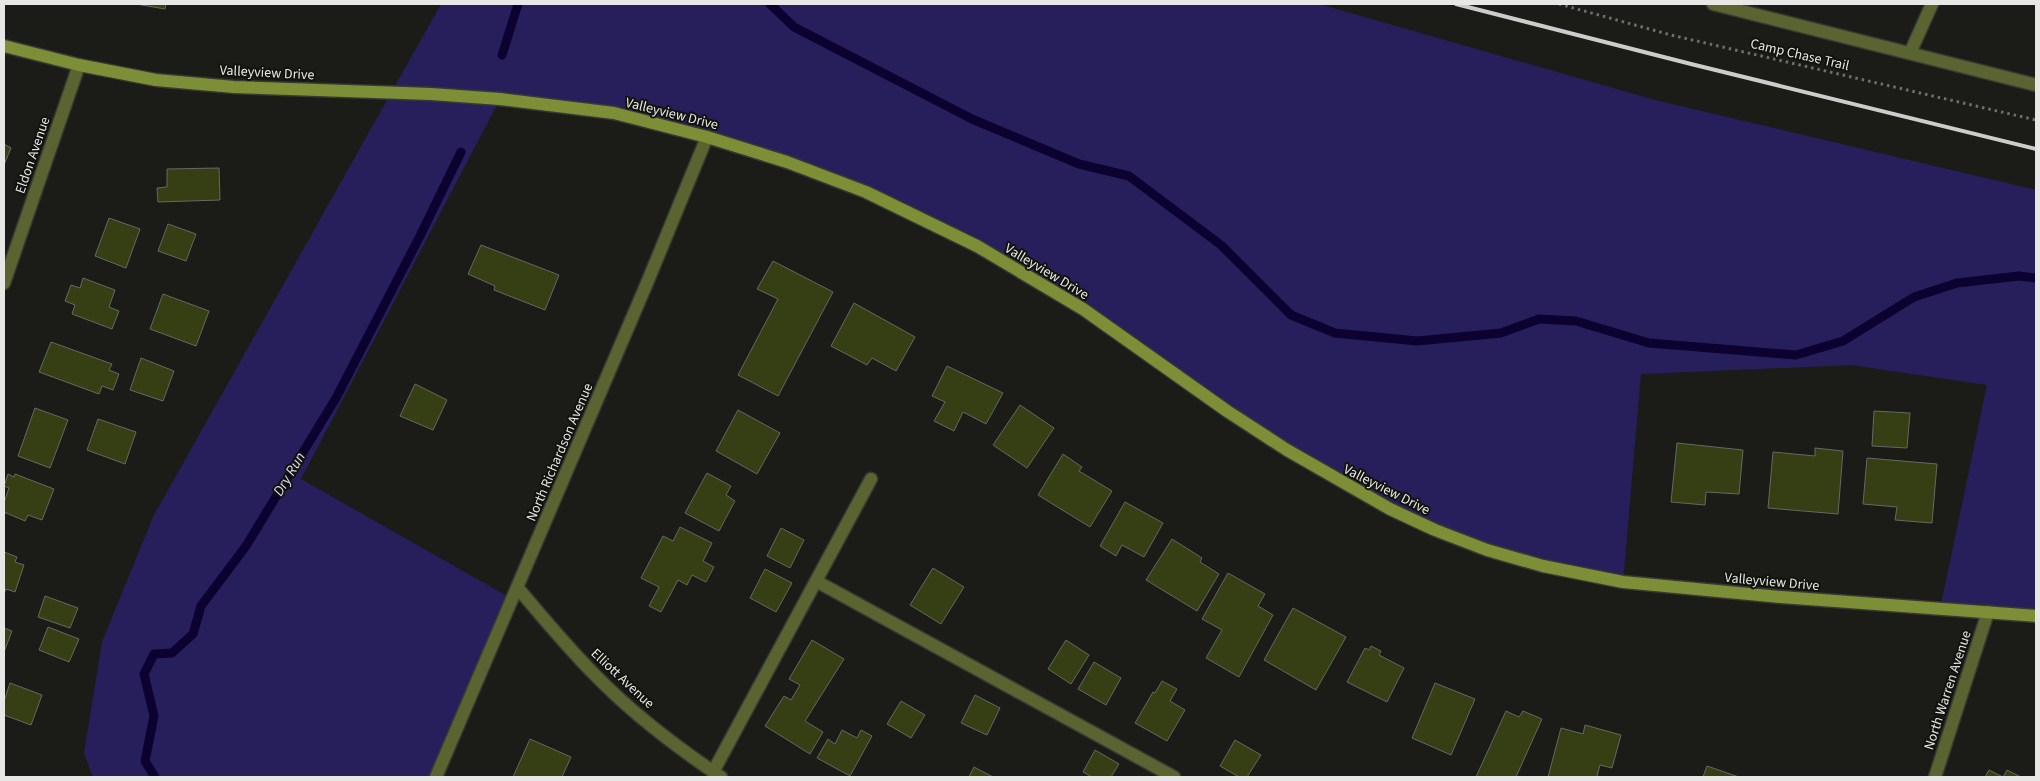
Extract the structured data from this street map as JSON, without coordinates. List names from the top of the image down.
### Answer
{
  "streets": {
    "street": [
      "Valleyview Drive",
      "Eldon Avenue",
      "North Richardson Avenue",
      "Elliott Avenue",
      "North Warren Avenue"
    ],
    "path": ["Camp Chase Trail"]
  },
  "crossings": [
    ["Valleyview Drive", "Eldon Avenue"],
    ["Valleyview Drive", "North Richardson Avenue"],
    ["Valleyview Drive", "North Warren Avenue"],
    ["North Richardson Avenue", "Elliott Avenue"]
  ],
  "water": ["Dry Run"]
}
